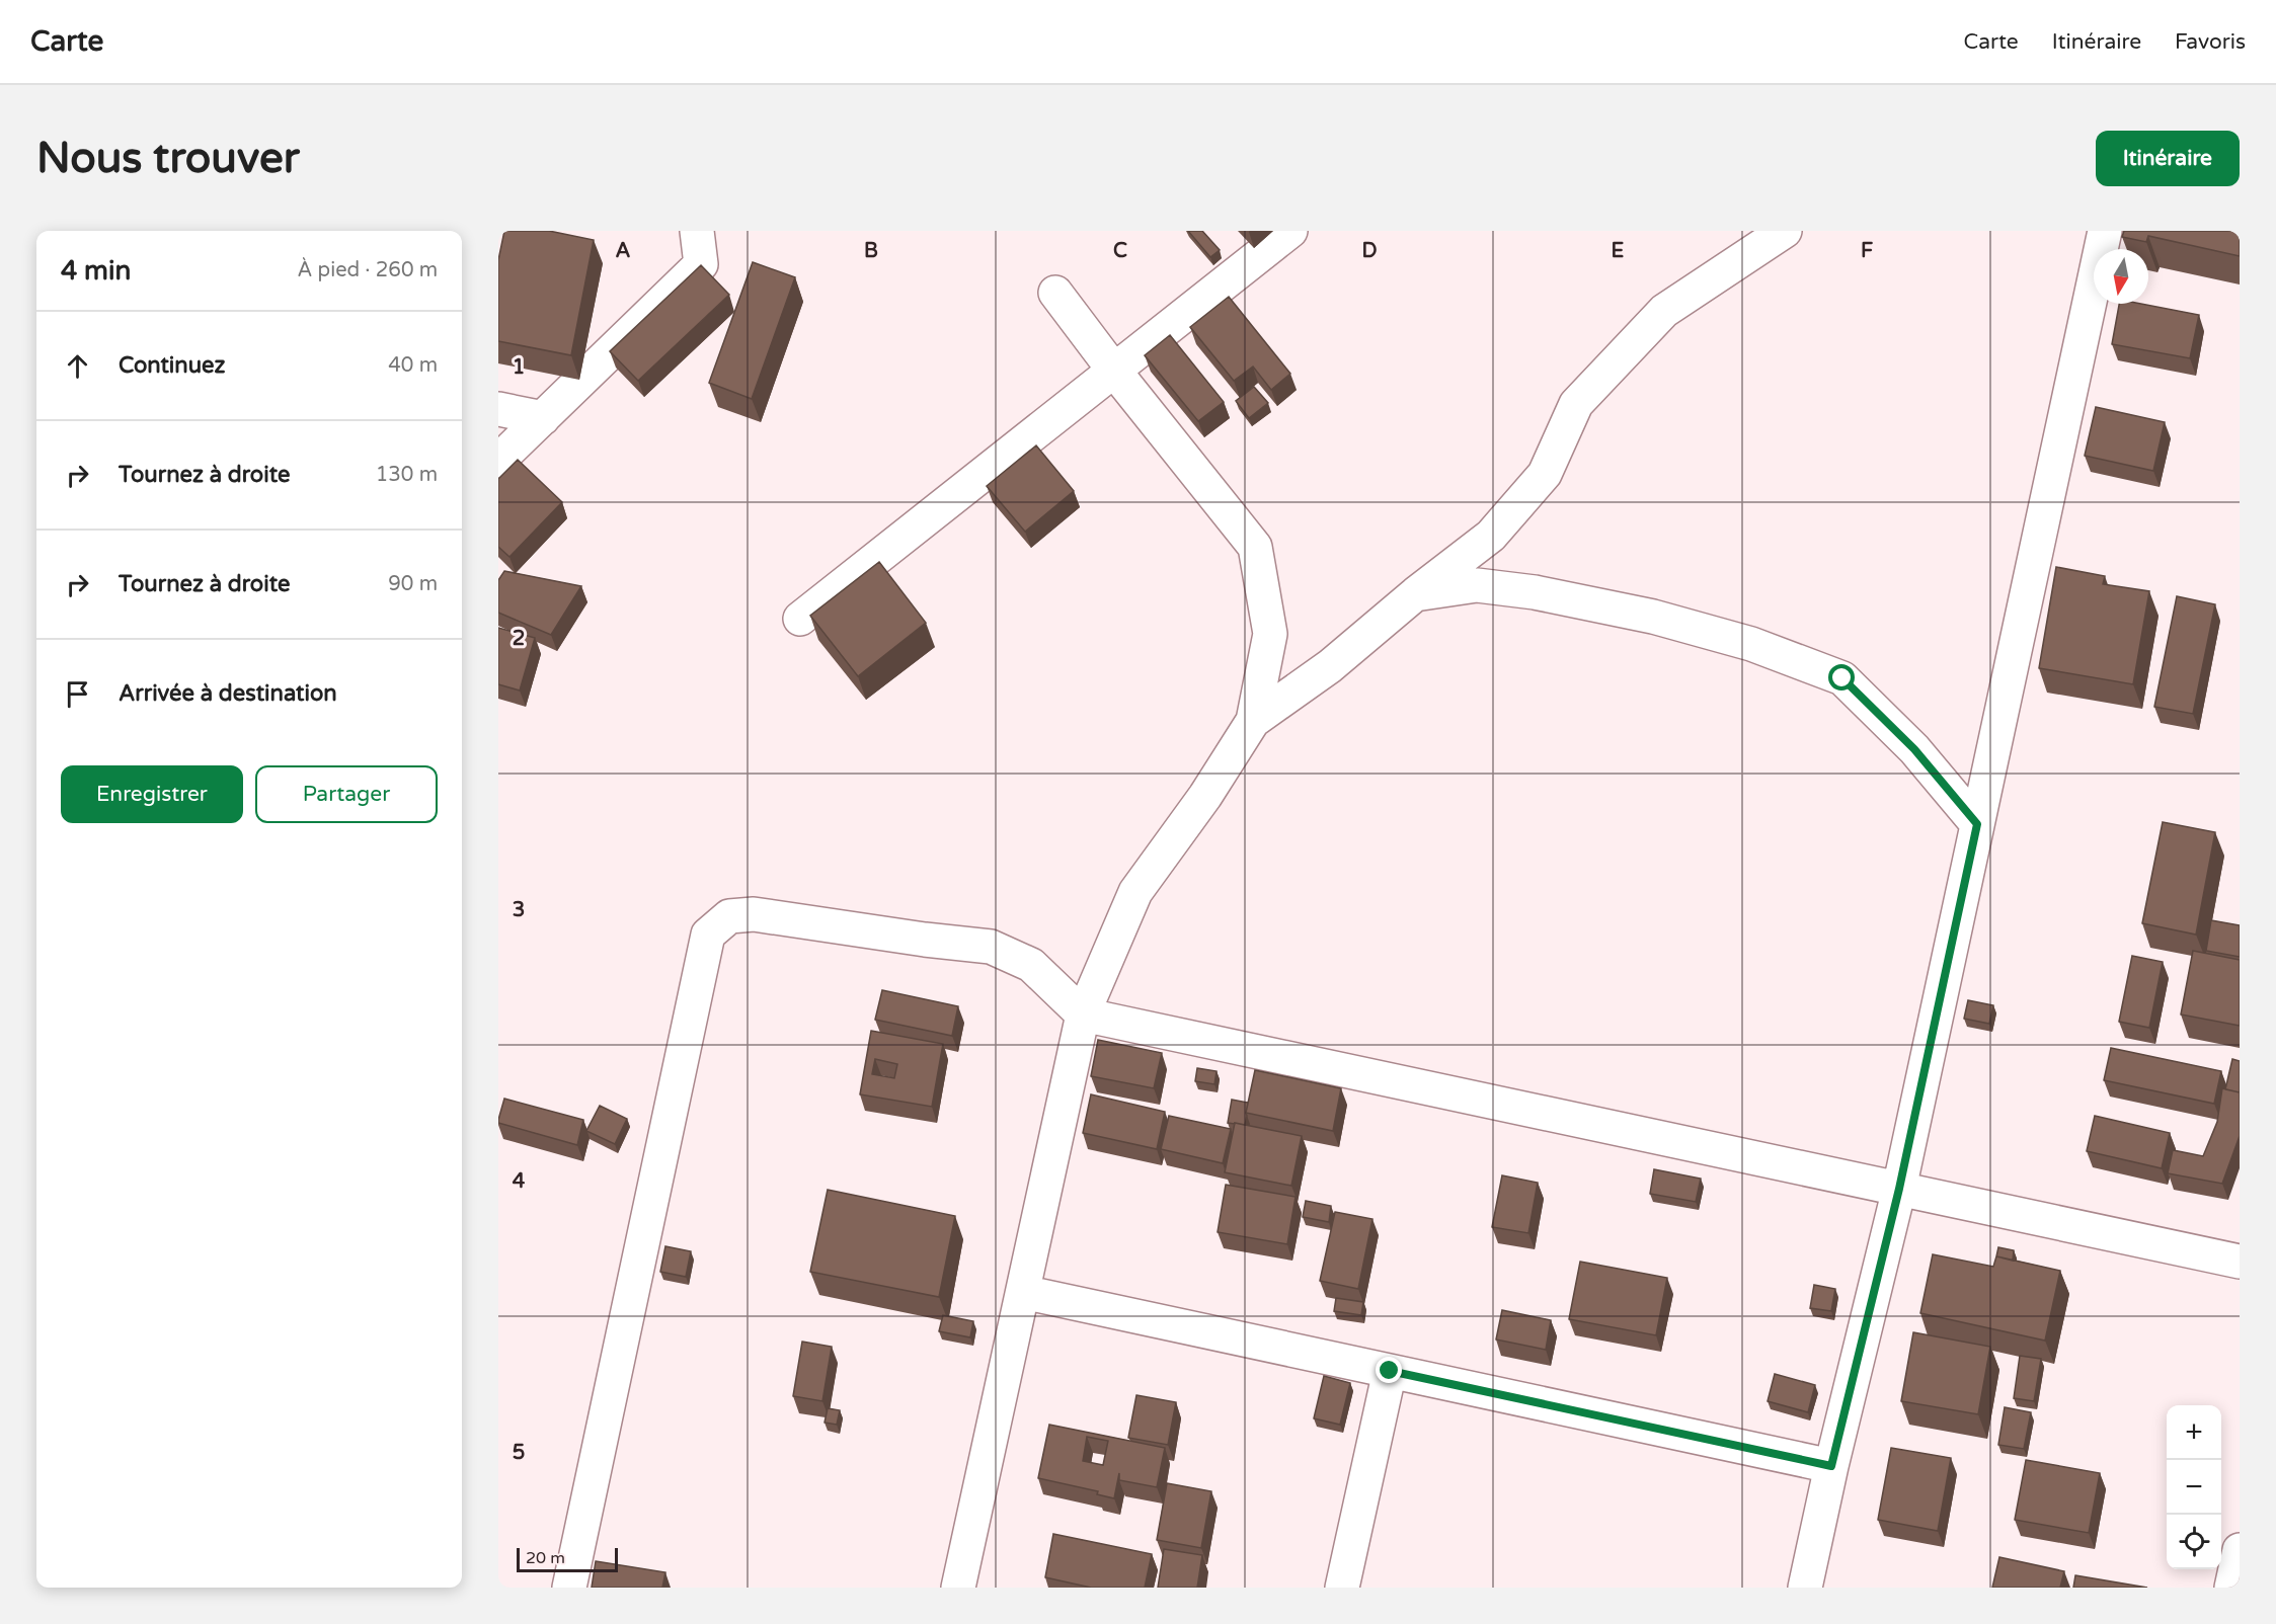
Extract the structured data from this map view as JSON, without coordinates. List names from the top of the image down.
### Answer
{
  "scale_bar": "20 m",
  "north": "bottom",
  "page": {
    "header": "Carte",
    "nav": ["Carte", "Itinéraire", "Favoris"],
    "buttons": [
      "Itinéraire",
      ["Enregistrer", "Partager"]
    ],
    "title": "Nous trouver",
    "heading": ["4 min", "À pied · 260 m"],
    "list": [
      ["Continuez", "40 m"],
      ["Tournez à droite", "130 m"],
      ["Tournez à droite", "90 m"],
      "Arrivée à destination"
    ],
    "map_buttons": ["+", "−"],
    "scale": "20 m"
  },
  "grid": {
    "columns": [
      "A",
      "B",
      "C",
      "D",
      "E",
      "F"
    ],
    "rows": [
      "1",
      "2",
      "3",
      "4",
      "5"
    ]
  }
}
